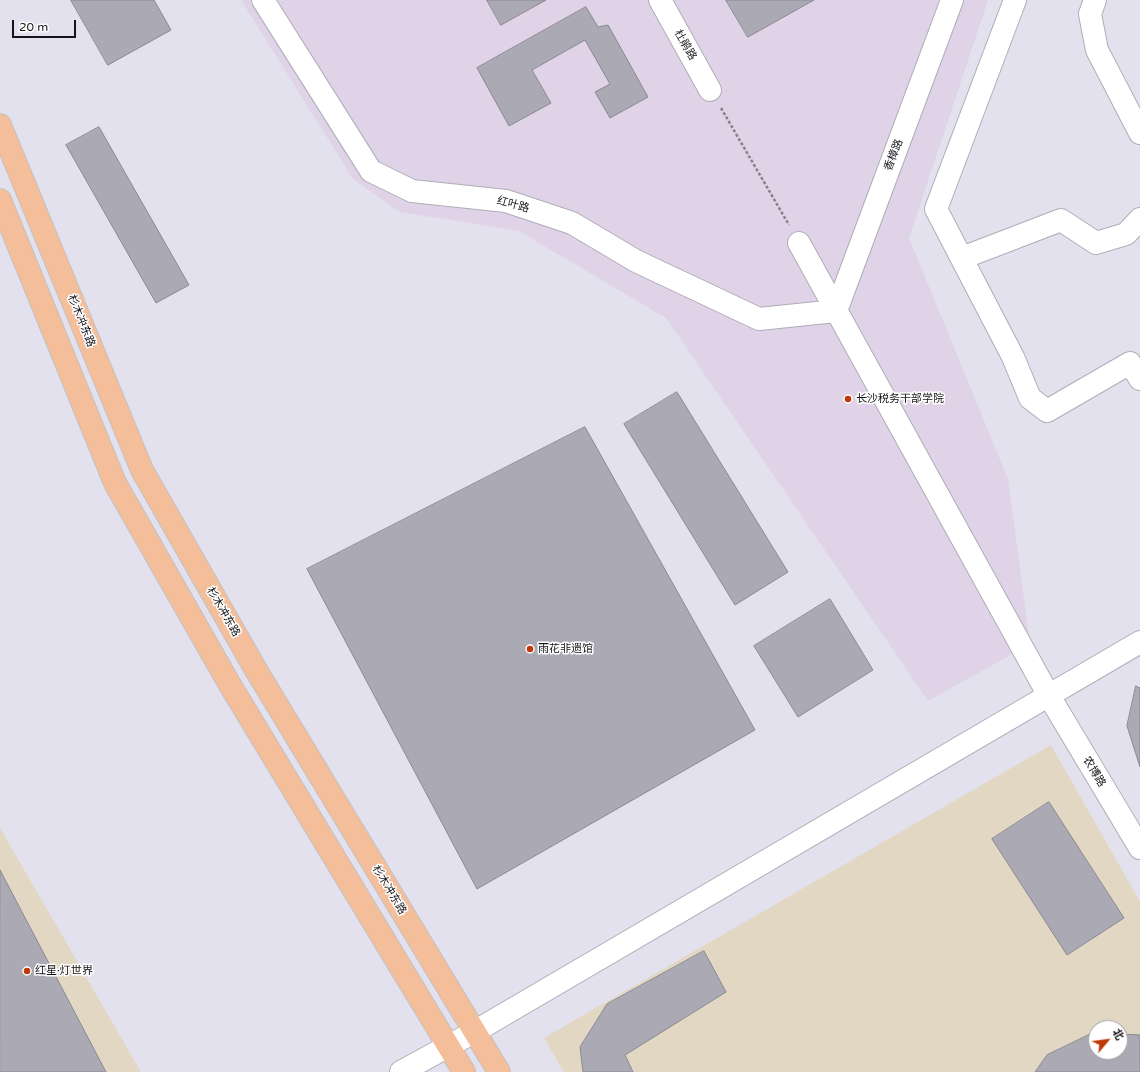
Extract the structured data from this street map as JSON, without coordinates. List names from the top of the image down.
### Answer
{
  "streets": {
    "main road": ["杉木冲东路"],
    "street": [
      "杜鹃路",
      "香樟路",
      "红叶路",
      "农博路"
    ]
  },
  "crossings": [
    ["香樟路", "红叶路"],
    ["香樟路", "农博路"],
    ["红叶路", "农博路"]
  ],
  "places": ["长沙税务干部学院", "雨花非遗馆", "红星·灯世界"],
  "scale_bar": "20 m",
  "north": "top right"
}
